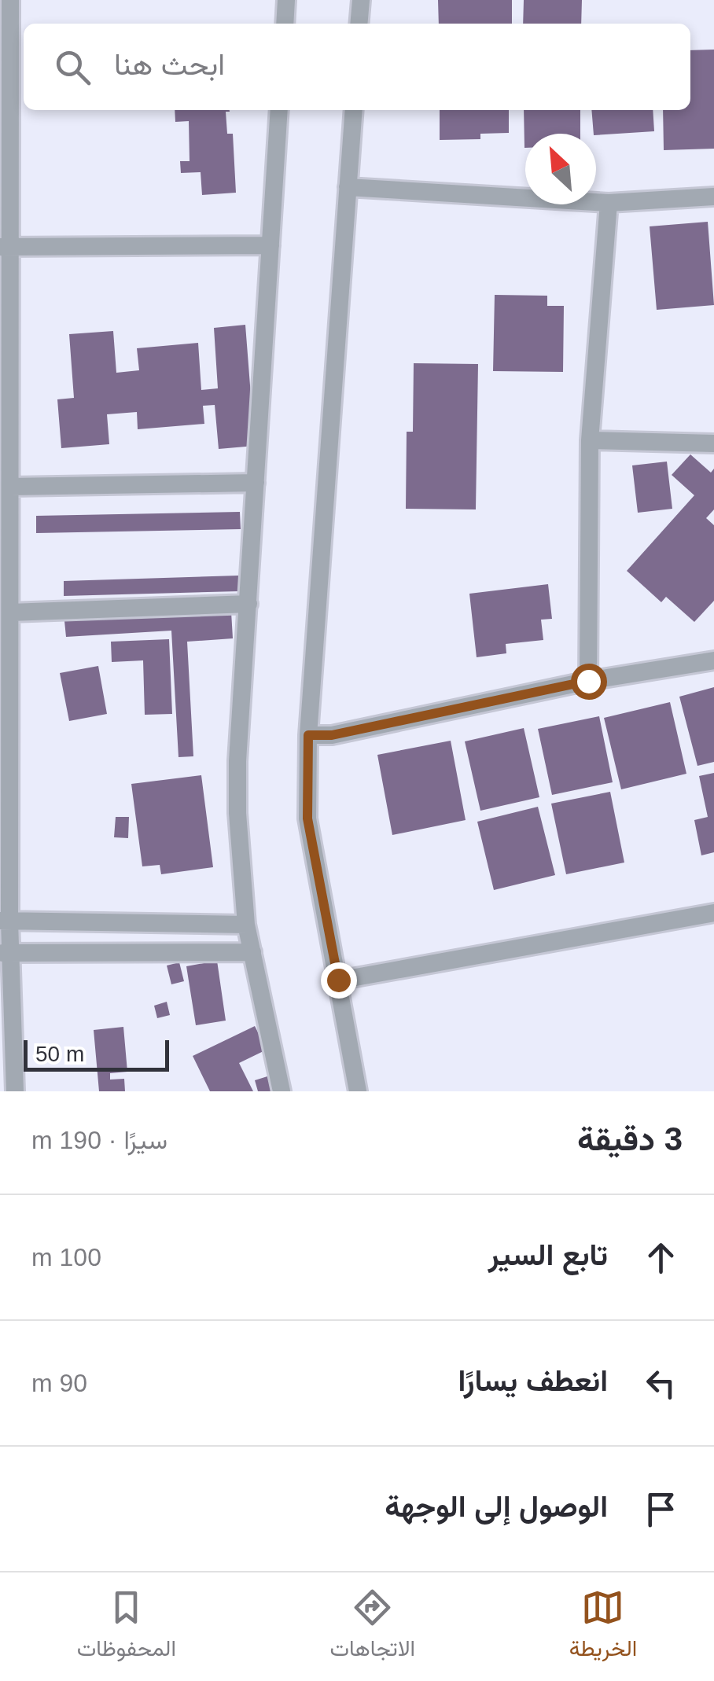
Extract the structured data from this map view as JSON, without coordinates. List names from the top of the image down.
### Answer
{
  "scale_bar": "50 m",
  "north": "top left",
  "page": {
    "search": "ابحث هنا",
    "scale": "50 m",
    "heading": ["3 دقيقة", "سيرًا · 190 m"],
    "list": [
      ["تابع السير", "100 m"],
      ["انعطف يسارًا", "90 m"],
      "الوصول إلى الوجهة"
    ],
    "nav": ["الخريطة", "الاتجاهات", "المحفوظات"]
  }
}
